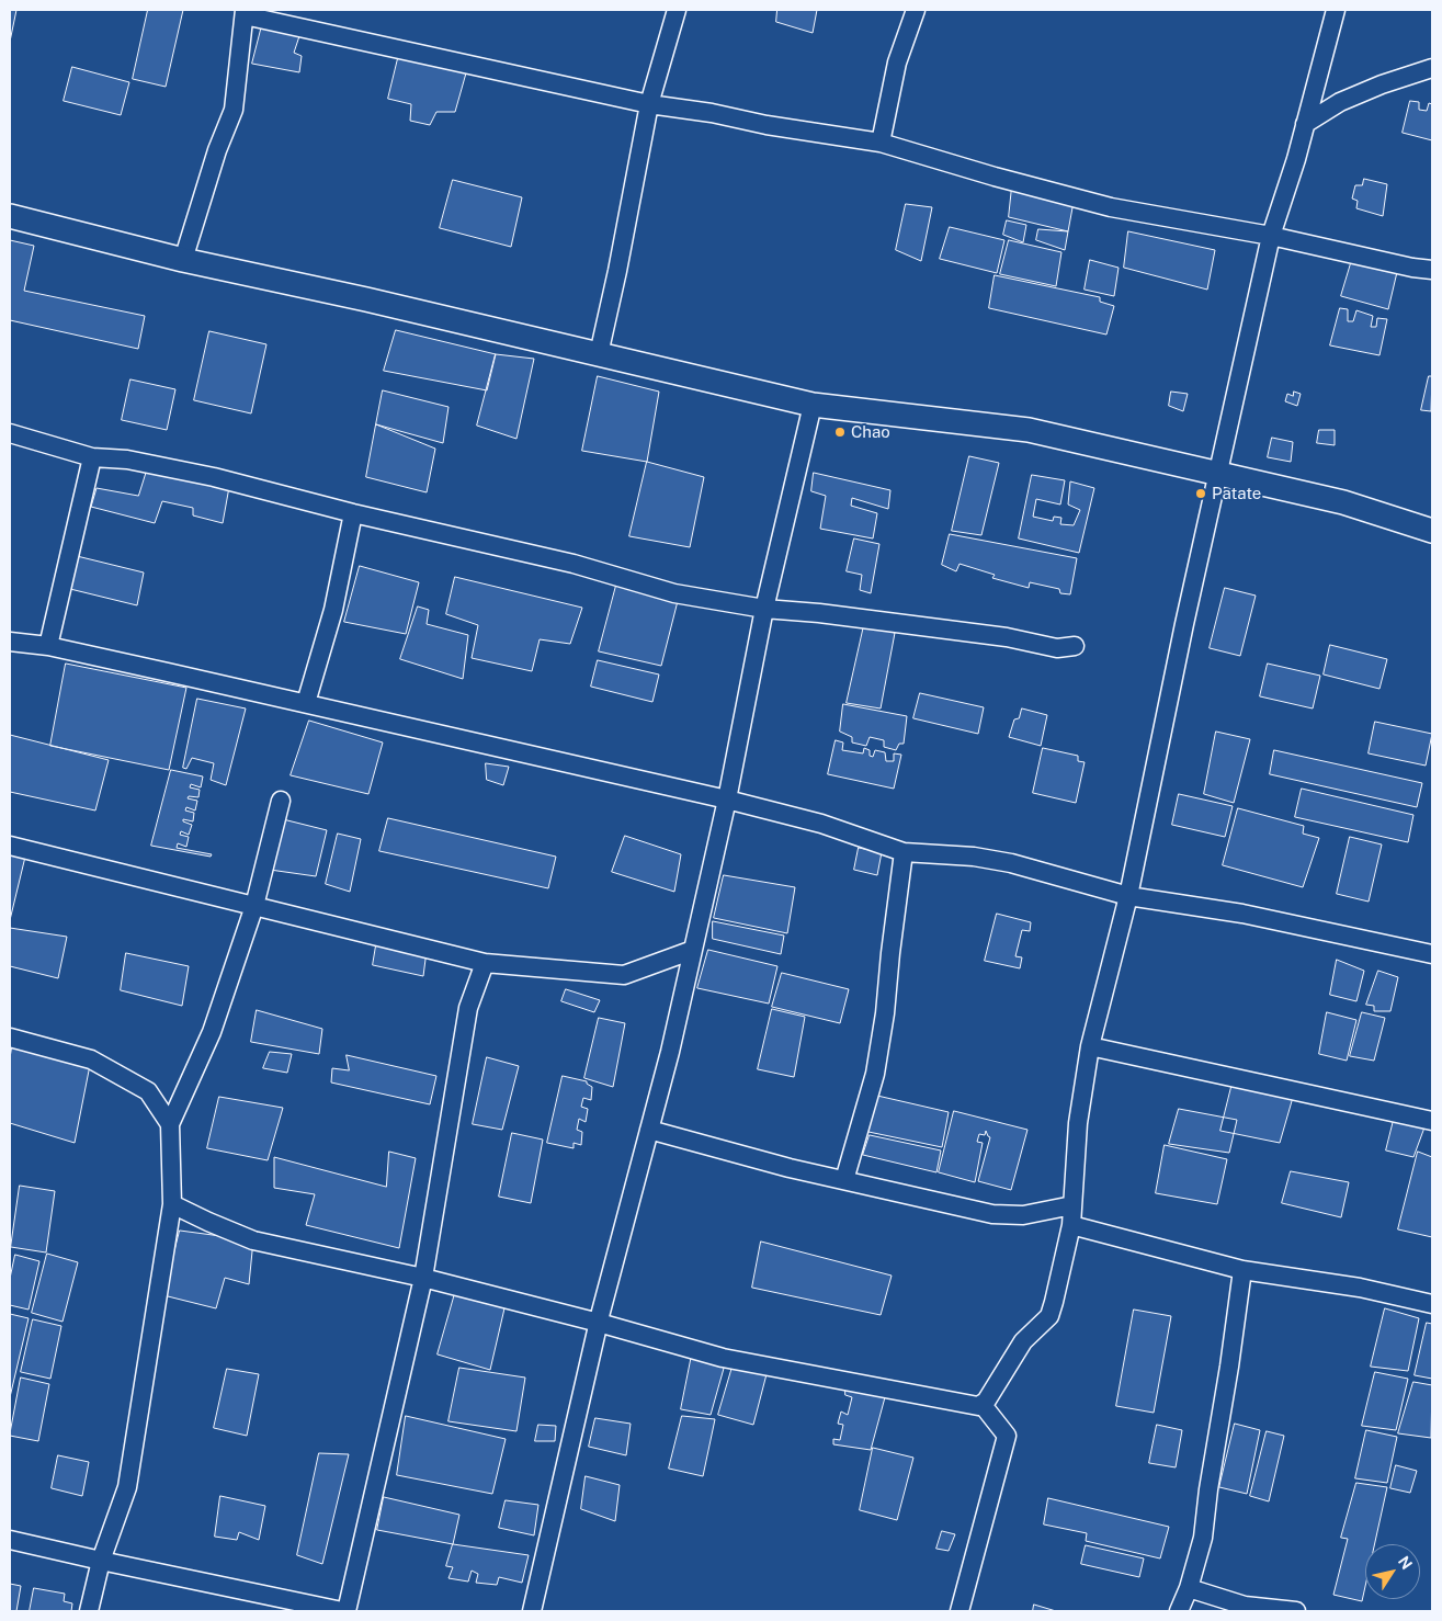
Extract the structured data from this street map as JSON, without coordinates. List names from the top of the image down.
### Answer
{
  "places": ["Chao", "Patate"],
  "north": "top right"
}
